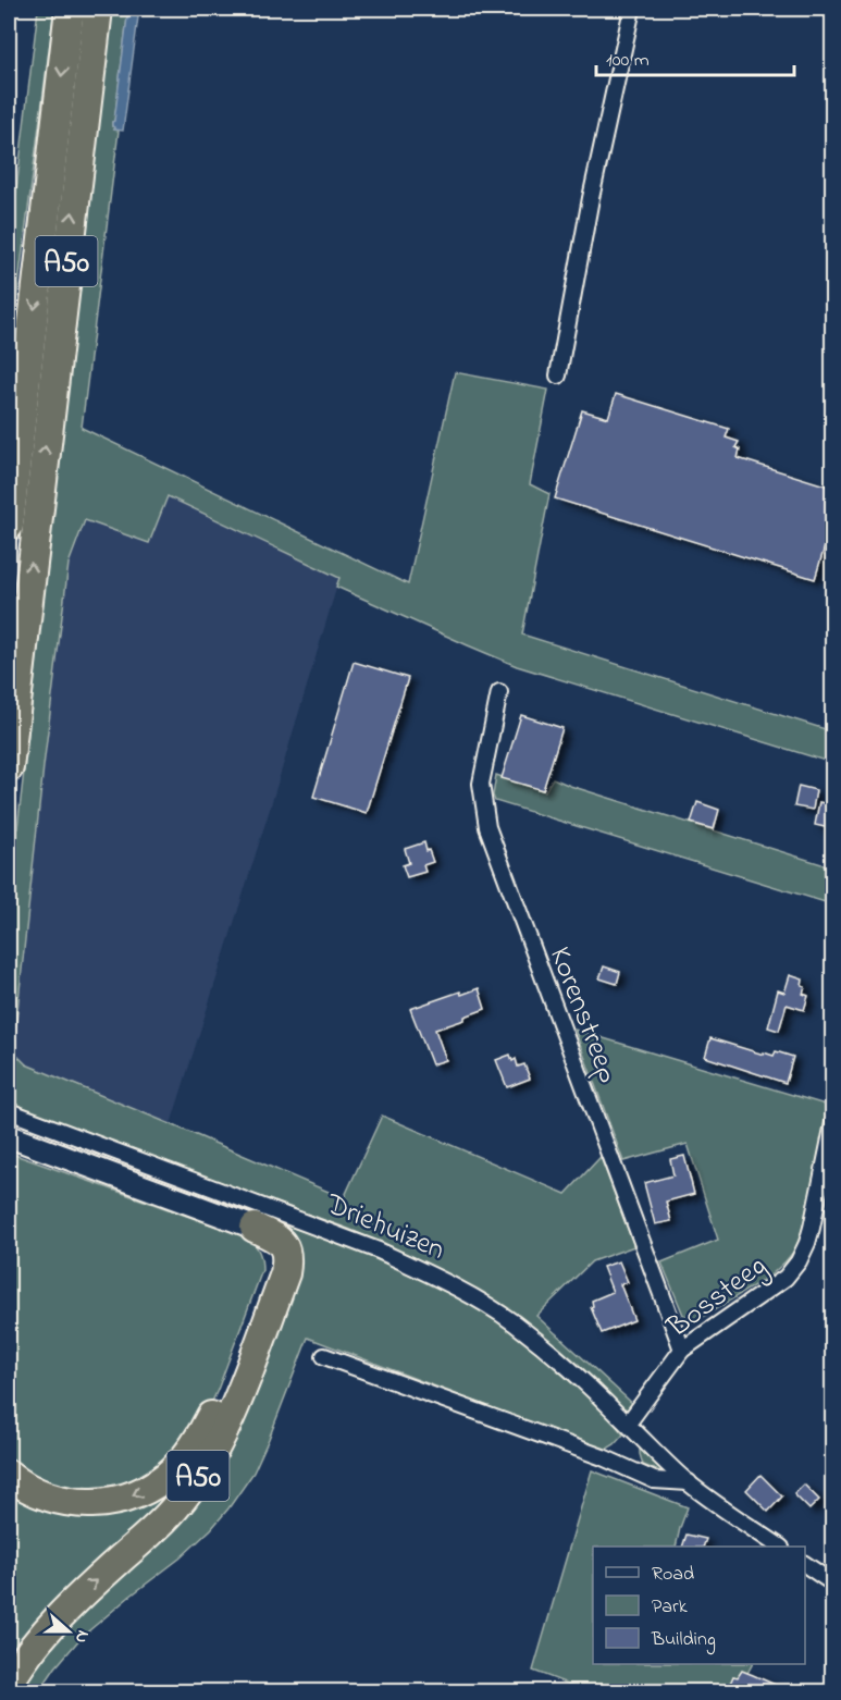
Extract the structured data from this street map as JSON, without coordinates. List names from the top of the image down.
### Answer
{
  "streets": {
    "highway": ["A50"],
    "street": ["Korenstreep", "Driehuizen", "Bossteeg"]
  },
  "crossings": [
    ["Korenstreep", "Bossteeg"],
    ["Driehuizen", "Bossteeg"]
  ],
  "legend": ["Road", "Park", "Building"],
  "scale_bar": "100 m",
  "north": "right"
}
